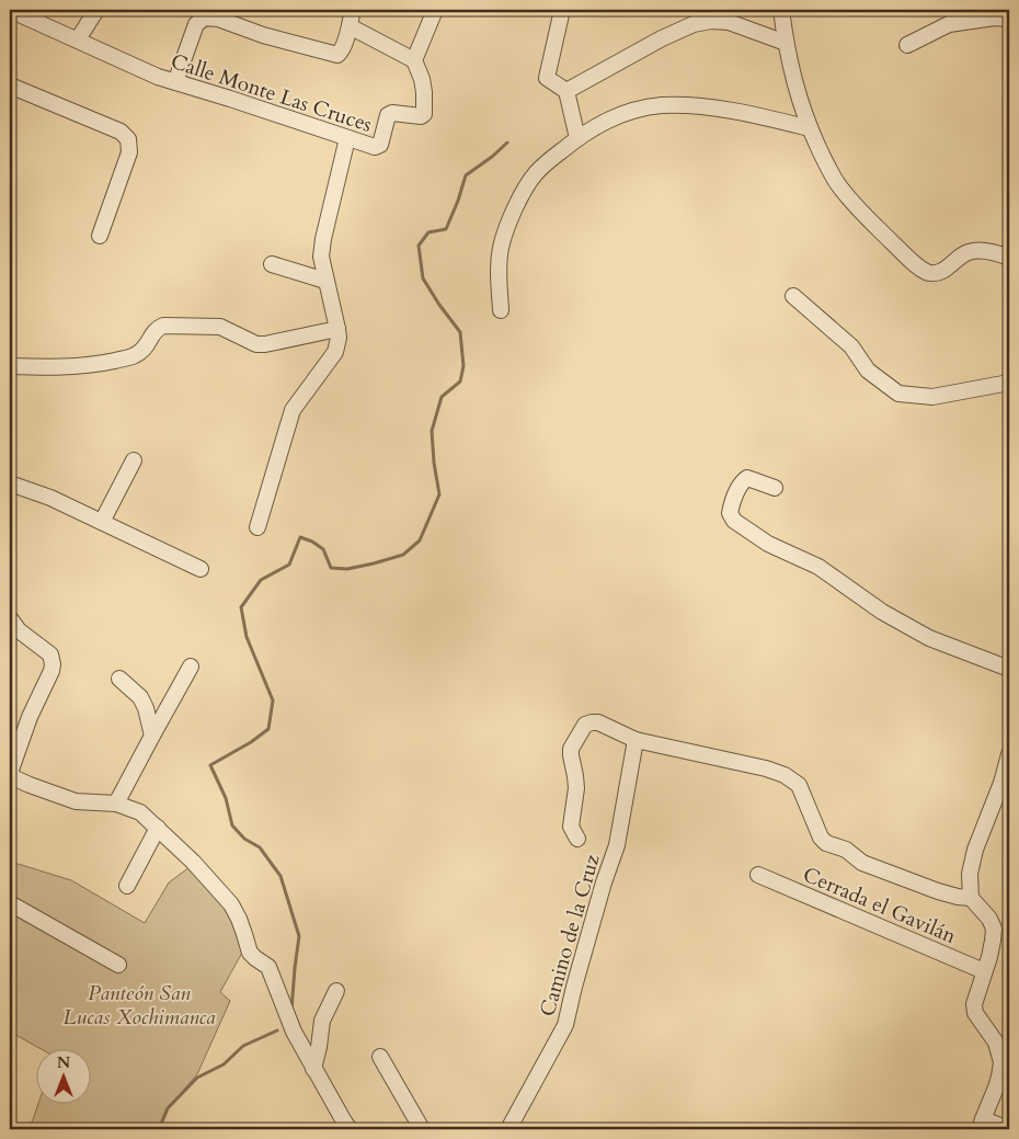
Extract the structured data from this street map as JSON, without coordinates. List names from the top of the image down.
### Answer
{
  "streets": {
    "street": ["Calle Monte Las Cruces", "Cerrada el Gavilán", "Camino de la Cruz"]
  },
  "parks": ["Panteón San Lucas Xochimanca"],
  "north": "top"
}
